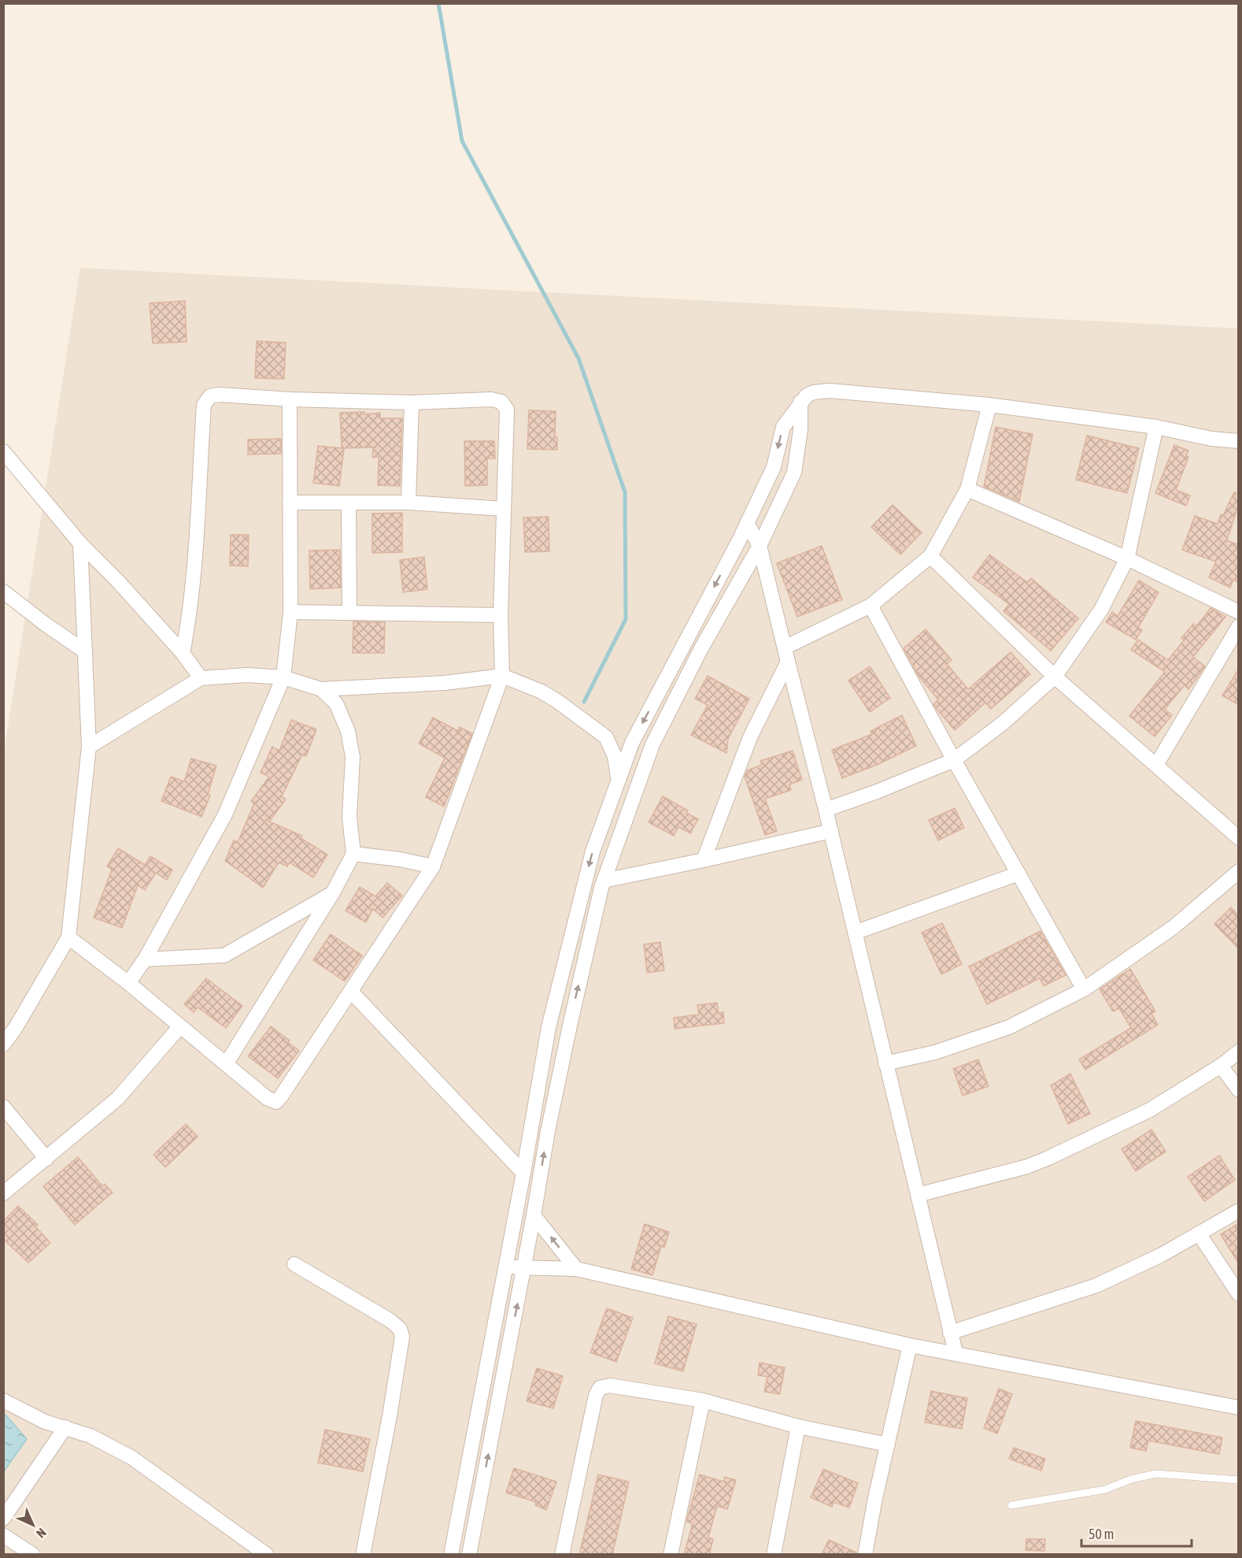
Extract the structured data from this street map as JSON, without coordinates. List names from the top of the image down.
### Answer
{
  "scale_bar": "50 m",
  "north": "bottom right"
}
